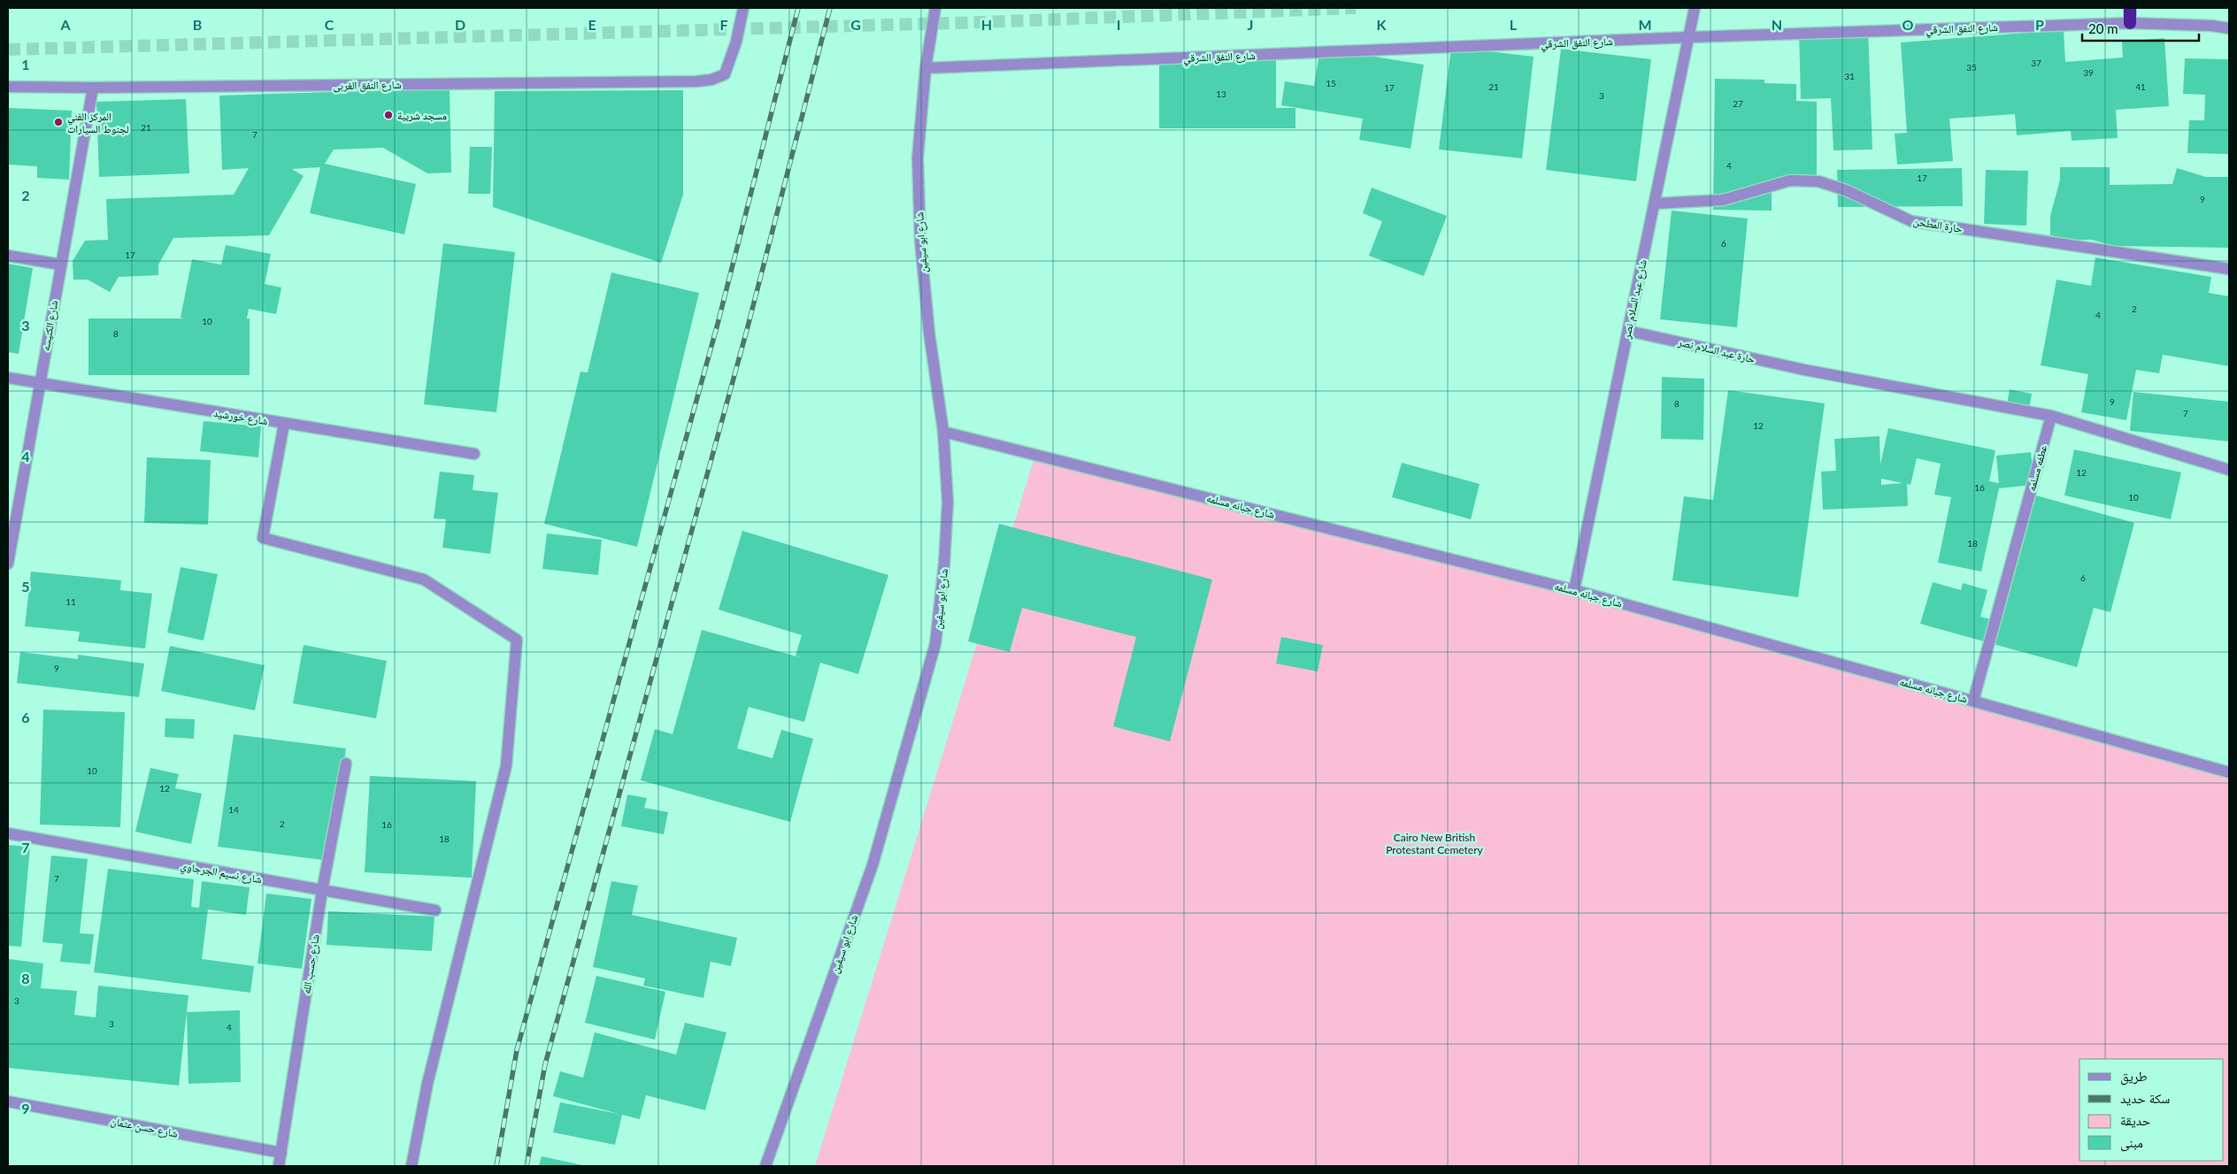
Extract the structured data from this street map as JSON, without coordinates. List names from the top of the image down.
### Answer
{
  "streets": {
    "street": [
      "شارع النفق الشرقي",
      "شارع النفق الغربى",
      "حارة المطحن",
      "شارع ابو سيفين",
      "شارع عبد السلام نصر",
      "شارع الكنيسه",
      "حارة عبد السلام نصر",
      "شارع خورشيد",
      "عطفه مسلمه",
      "شارع جبانه مسلمه",
      "شارع نسيم الجرجاوي",
      "شارع حسب الله",
      "شارع حسن عثمان"
    ]
  },
  "crossings": [
    ["شارع النفق الشرقي", "شارع ابو سيفين"],
    ["شارع النفق الشرقي", "شارع عبد السلام نصر"],
    ["شارع النفق الغربى", "شارع الكنيسه"],
    ["حارة المطحن", "شارع عبد السلام نصر"],
    ["شارع ابو سيفين", "شارع جبانه مسلمه"],
    ["شارع عبد السلام نصر", "حارة عبد السلام نصر"],
    ["شارع عبد السلام نصر", "شارع جبانه مسلمه"],
    ["شارع الكنيسه", "شارع خورشيد"],
    ["حارة عبد السلام نصر", "عطفه مسلمه"],
    ["عطفه مسلمه", "شارع جبانه مسلمه"],
    ["شارع نسيم الجرجاوي", "شارع حسب الله"],
    ["شارع حسب الله", "شارع حسن عثمان"]
  ],
  "parks": ["Cairo New British Protestant Cemetery"],
  "places": ["مسجد شريبة", "المركز الفني لجنوط السيارات"],
  "house_numbers": [
    "37",
    "35",
    "39",
    "31",
    "15",
    "21",
    "41",
    "17",
    "13",
    "3",
    "27",
    "21",
    "7",
    "4",
    "17",
    "9",
    "6",
    "17",
    "2",
    "4",
    "10",
    "8",
    "9",
    "8",
    "7",
    "12",
    "12",
    "16",
    "10",
    "18",
    "6",
    "11",
    "9",
    "10",
    "12",
    "14",
    "2",
    "16",
    "18",
    "7",
    "3",
    "3",
    "4"
  ],
  "legend": [
    "طريق",
    "سكة حديد",
    "حديقة",
    "مبنى"
  ],
  "scale_bar": "20 m",
  "grid": {
    "columns": [
      "A",
      "B",
      "C",
      "D",
      "E",
      "F",
      "G",
      "H",
      "I",
      "J",
      "K",
      "L",
      "M",
      "N",
      "O",
      "P"
    ],
    "rows": [
      "1",
      "2",
      "3",
      "4",
      "5",
      "6",
      "7",
      "8",
      "9"
    ]
  }
}
